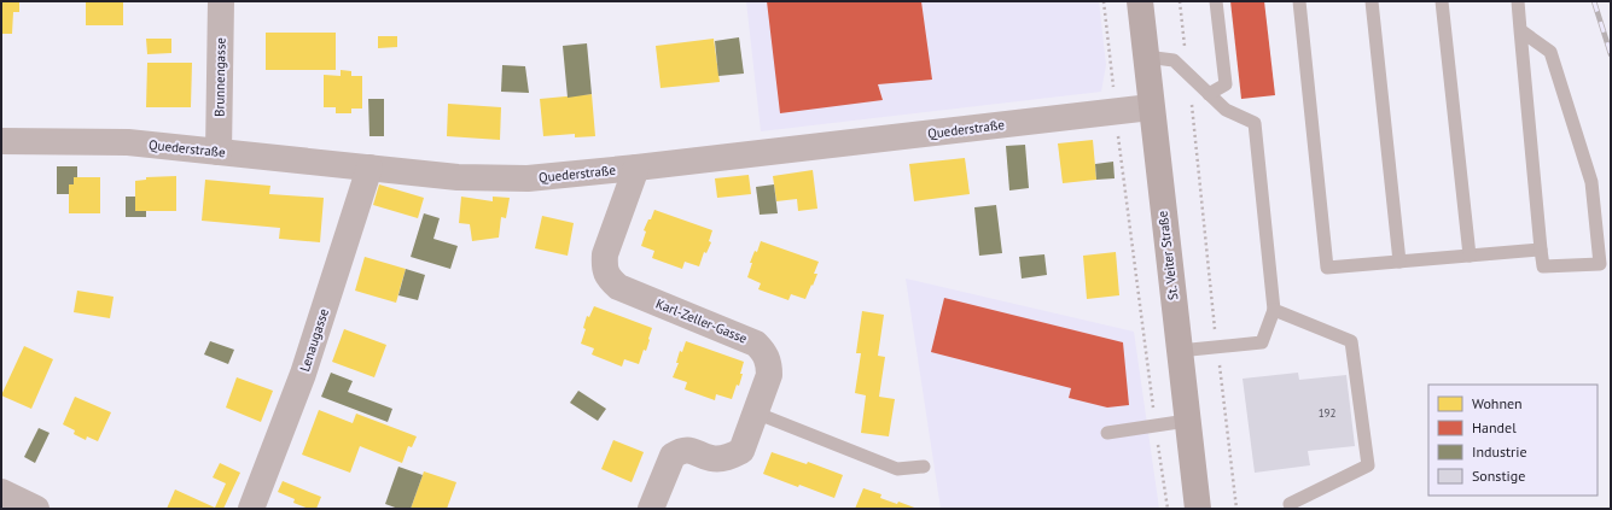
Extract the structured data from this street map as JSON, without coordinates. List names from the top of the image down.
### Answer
{
  "streets": {
    "main road": ["St. Veiter Straße"],
    "street": [
      "Brunnengasse",
      "Quederstraße",
      "Karl-Zeller-Gasse",
      "Lenaugasse"
    ]
  },
  "crossings": [
    ["Brunnengasse", "Quederstraße"],
    ["Quederstraße", "St. Veiter Straße"],
    ["Quederstraße", "Karl-Zeller-Gasse"],
    ["Quederstraße", "Lenaugasse"]
  ],
  "house_numbers": ["192"],
  "legend": [
    "Wohnen",
    "Handel",
    "Industrie",
    "Sonstige"
  ]
}
